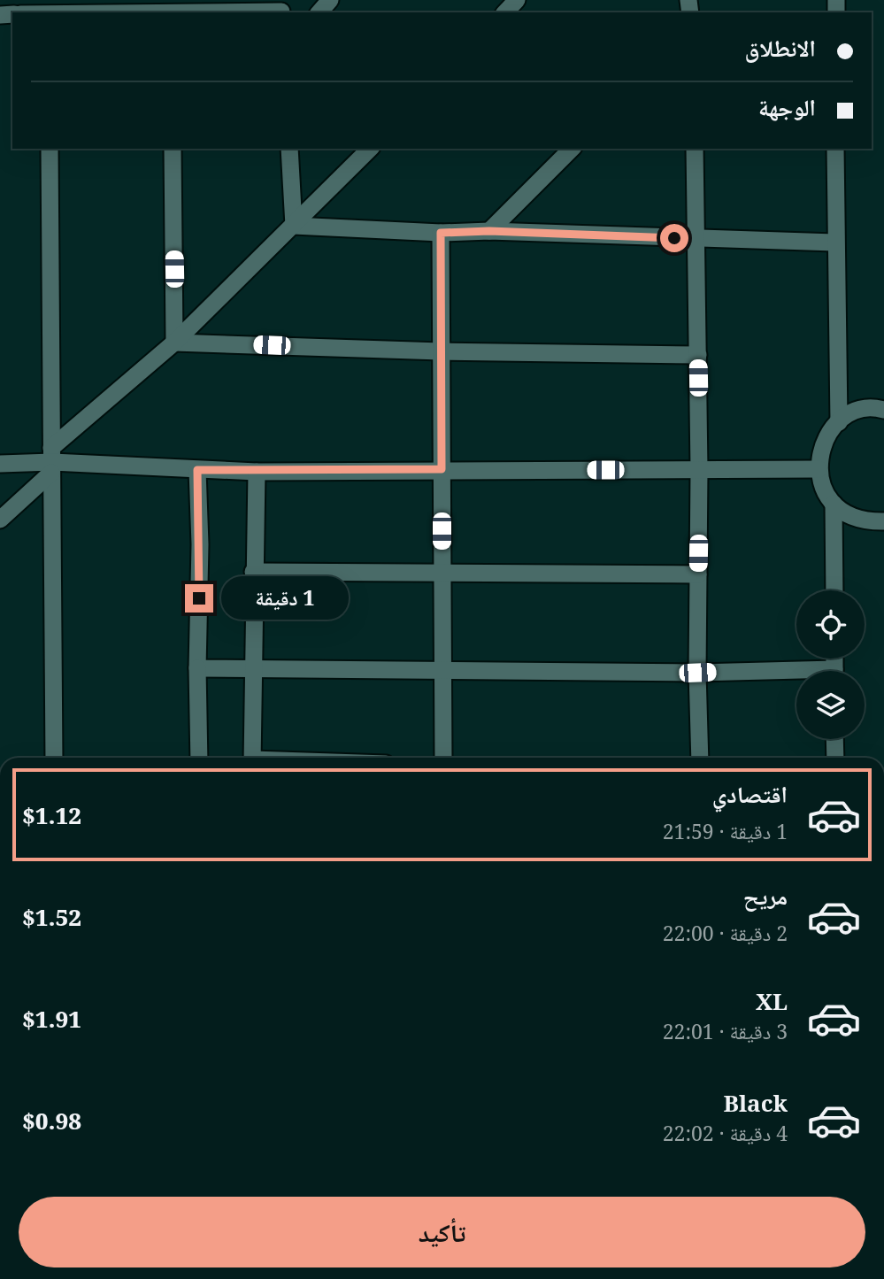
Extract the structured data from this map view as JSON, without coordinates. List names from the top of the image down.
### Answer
{
  "page": {
    "banner": ["الانطلاق", "الوجهة"],
    "bubble": "1 دقيقة",
    "list": [
      {
        "name": "اقتصادي",
        "note": "1 دقيقة · 21:59",
        "value": "$1.12"
      },
      {
        "name": "مريح",
        "note": "2 دقيقة · 22:00",
        "value": "$1.52"
      },
      {
        "name": "XL",
        "note": "3 دقيقة · 22:01",
        "value": "$1.91"
      },
      {
        "name": "Black",
        "note": "4 دقيقة · 22:02",
        "value": "$0.98"
      }
    ],
    "buttons": "تأكيد"
  }
}
